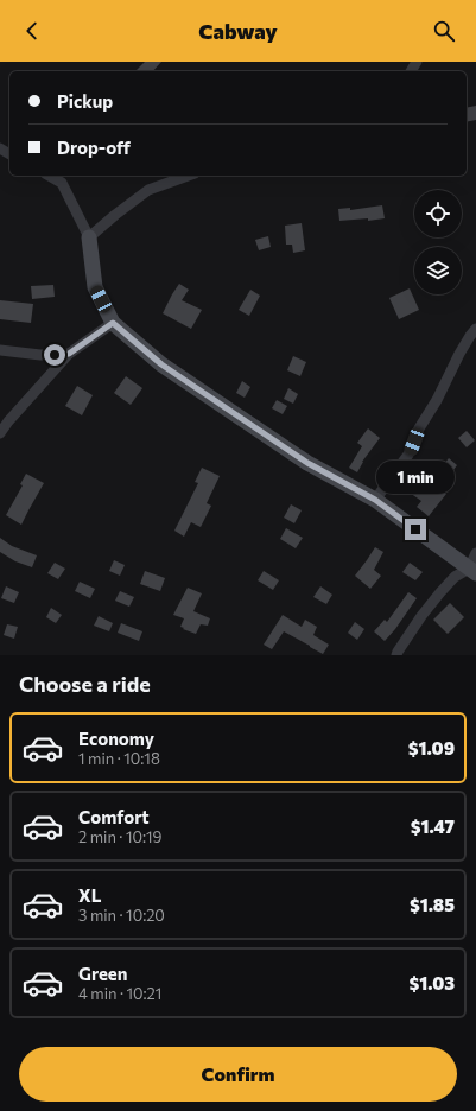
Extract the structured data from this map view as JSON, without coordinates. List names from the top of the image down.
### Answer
{
  "page": {
    "header": "Cabway",
    "banner": ["Pickup", "Drop-off"],
    "bubble": "1 min",
    "heading": "Choose a ride",
    "list": [
      {
        "name": "Economy",
        "note": "1 min · 10:18",
        "value": "$1.09"
      },
      {
        "name": "Comfort",
        "note": "2 min · 10:19",
        "value": "$1.47"
      },
      {
        "name": "XL",
        "note": "3 min · 10:20",
        "value": "$1.85"
      },
      {
        "name": "Green",
        "note": "4 min · 10:21",
        "value": "$1.03"
      }
    ],
    "buttons": "Confirm"
  }
}
